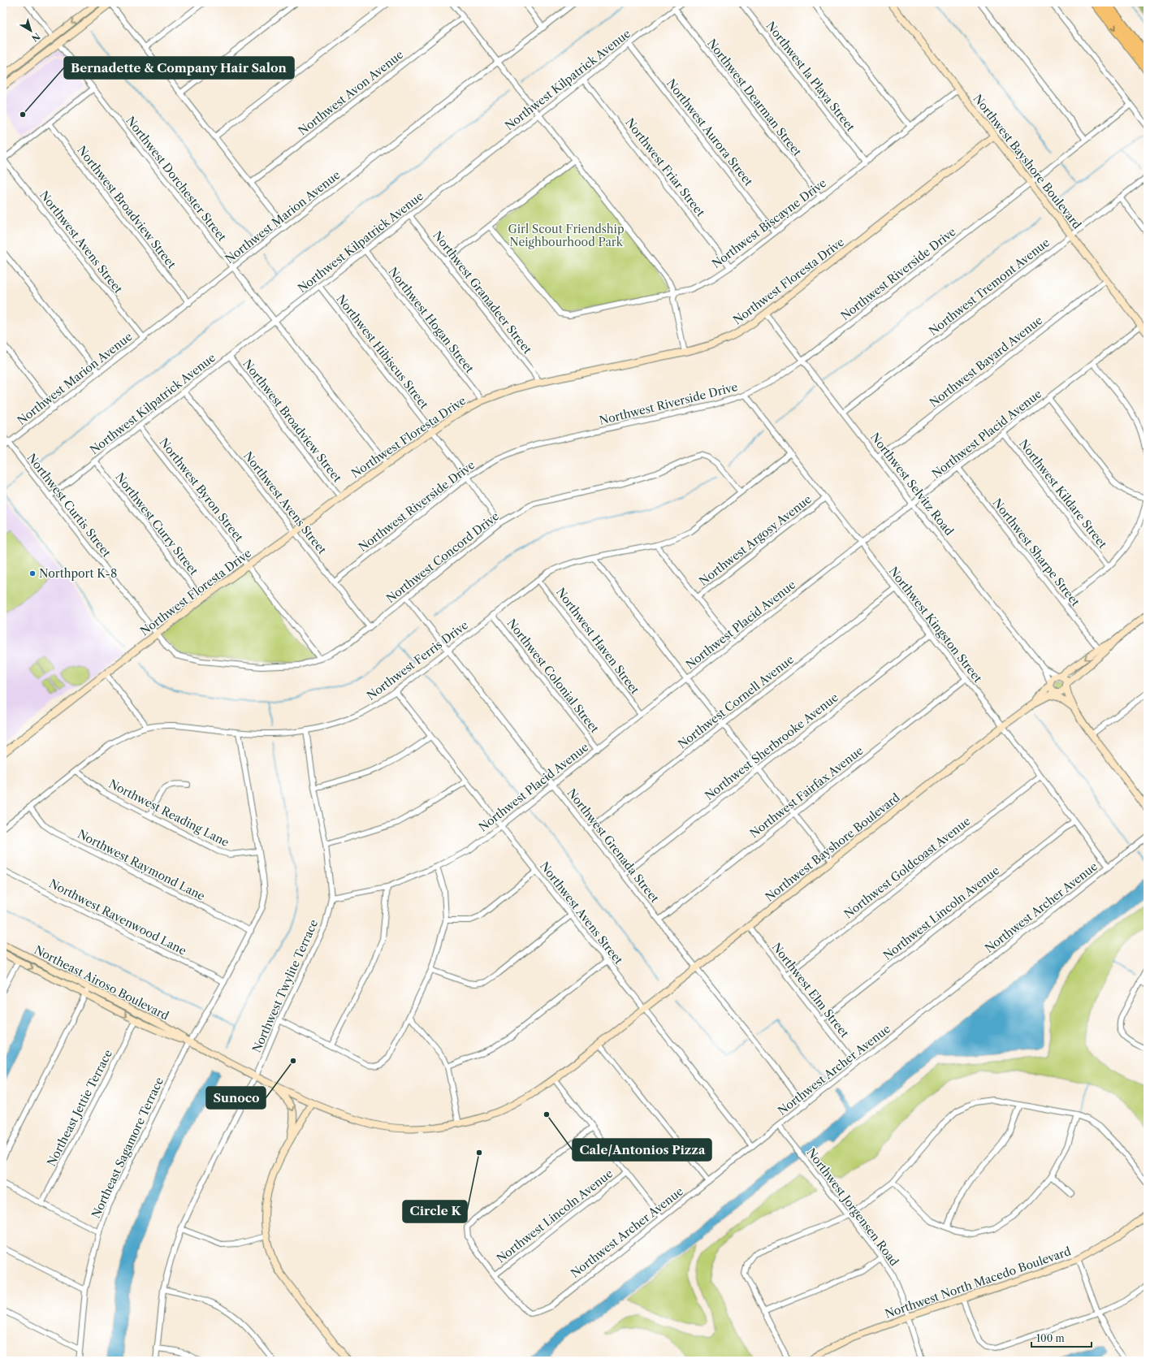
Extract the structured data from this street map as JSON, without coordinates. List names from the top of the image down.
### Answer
{
  "streets": {
    "main road": [
      "Northwest Bayshore Boulevard",
      "Northwest Floresta Drive",
      "Northeast Airoso Boulevard",
      "Northwest North Macedo Boulevard"
    ],
    "street": [
      "Northwest la Playa Street",
      "Northwest Kilpatrick Avenue",
      "Northwest Avon Avenue",
      "Northwest Dearman Street",
      "Northwest Aurora Street",
      "Northwest Friar Street",
      "Northwest Dorchester Street",
      "Northwest Broadview Street",
      "Northwest Marion Avenue",
      "Northwest Biscayne Drive",
      "Northwest Avens Street",
      "Northwest Riverside Drive",
      "Northwest Tremont Avenue",
      "Northwest Granadeer Street",
      "Northwest Hogan Street",
      "Northwest Hibiscus Street",
      "Northwest Bayard Avenue",
      "Northwest Placid Avenue",
      "Northwest Selvitz Road",
      "Northwest Byron Street",
      "Northwest Kildare Street",
      "Northwest Curtis Street",
      "Northwest Curry Street",
      "Northwest Argosy Avenue",
      "Northwest Sharpe Street",
      "Northwest Concord Drive",
      "Northwest Kingston Street",
      "Northwest Haven Street",
      "Northwest Ferris Drive",
      "Northwest Colonial Street",
      "Northwest Cornell Avenue",
      "Northwest Sherbrooke Avenue",
      "Northwest Fairfax Avenue",
      "Northwest Reading Lane",
      "Northwest Grenada Street",
      "Northwest Raymond Lane",
      "Northwest Goldcoast Avenue",
      "Northwest Archer Avenue",
      "Northwest Lincoln Avenue",
      "Northwest Ravenwood Lane",
      "Northwest Twylite Terrace",
      "Northwest Elm Street",
      "Northeast Jettie Terrace",
      "Northeast Sagamore Terrace",
      "Northwest Jorgensen Road"
    ]
  },
  "crossings": [
    ["Northwest la Playa Street", "Northwest Biscayne Drive"],
    ["Northwest Kilpatrick Avenue", "Northwest Dearman Street"],
    ["Northwest Kilpatrick Avenue", "Northwest Aurora Street"],
    ["Northwest Kilpatrick Avenue", "Northwest Friar Street"],
    ["Northwest Kilpatrick Avenue", "Northwest Dorchester Street"],
    ["Northwest Kilpatrick Avenue", "Northwest Broadview Street"],
    ["Northwest Kilpatrick Avenue", "Northwest Avens Street"],
    ["Northwest Kilpatrick Avenue", "Northwest Granadeer Street"],
    ["Northwest Kilpatrick Avenue", "Northwest Hogan Street"],
    ["Northwest Kilpatrick Avenue", "Northwest Hibiscus Street"],
    ["Northwest Kilpatrick Avenue", "Northwest Byron Street"],
    ["Northwest Kilpatrick Avenue", "Northwest Curtis Street"],
    ["Northwest Kilpatrick Avenue", "Northwest Curry Street"],
    ["Northwest Dearman Street", "Northwest Biscayne Drive"],
    ["Northwest Aurora Street", "Northwest Biscayne Drive"],
    ["Northwest Bayshore Boulevard", "Northwest Biscayne Drive"],
    ["Northwest Bayshore Boulevard", "Northwest Avens Street"],
    ["Northwest Bayshore Boulevard", "Northwest Riverside Drive"],
    ["Northwest Bayshore Boulevard", "Northwest Floresta Drive"],
    ["Northwest Bayshore Boulevard", "Northwest Tremont Avenue"],
    ["Northwest Bayshore Boulevard", "Northwest Bayard Avenue"],
    ["Northwest Bayshore Boulevard", "Northwest Placid Avenue"],
    ["Northwest Bayshore Boulevard", "Northwest Selvitz Road"],
    ["Northwest Bayshore Boulevard", "Northwest Kingston Street"],
    ["Northwest Bayshore Boulevard", "Northwest Grenada Street"],
    ["Northwest Bayshore Boulevard", "Northeast Airoso Boulevard"],
    ["Northwest Bayshore Boulevard", "Northwest Elm Street"],
    ["Northwest Friar Street", "Northwest Biscayne Drive"],
    ["Northwest Dorchester Street", "Northwest Marion Avenue"],
    ["Northwest Dorchester Street", "Northwest Floresta Drive"],
    ["Northwest Broadview Street", "Northwest Marion Avenue"],
    ["Northwest Broadview Street", "Northwest Floresta Drive"],
    ["Northwest Marion Avenue", "Northwest Avens Street"],
    ["Northwest Marion Avenue", "Northwest Curtis Street"],
    ["Northwest Avens Street", "Northwest Riverside Drive"],
    ["Northwest Avens Street", "Northwest Floresta Drive"],
    ["Northwest Avens Street", "Northwest Placid Avenue"],
    ["Northwest Avens Street", "Northwest Concord Drive"],
    ["Northwest Avens Street", "Northwest Ferris Drive"],
    ["Northwest Avens Street", "Northwest Archer Avenue"],
    ["Northwest Riverside Drive", "Northwest Hibiscus Street"],
    ["Northwest Riverside Drive", "Northwest Selvitz Road"],
    ["Northwest Riverside Drive", "Northwest Kingston Street"],
    ["Northwest Floresta Drive", "Northwest Granadeer Street"],
    ["Northwest Floresta Drive", "Northwest Hogan Street"],
    ["Northwest Floresta Drive", "Northwest Hibiscus Street"],
    ["Northwest Floresta Drive", "Northwest Selvitz Road"],
    ["Northwest Floresta Drive", "Northwest Byron Street"],
    ["Northwest Floresta Drive", "Northwest Curtis Street"],
    ["Northwest Floresta Drive", "Northwest Curry Street"],
    ["Northwest Floresta Drive", "Northwest Concord Drive"],
    ["Northwest Tremont Avenue", "Northwest Selvitz Road"],
    ["Northwest Hibiscus Street", "Northwest Concord Drive"],
    ["Northwest Bayard Avenue", "Northwest Selvitz Road"],
    ["Northwest Placid Avenue", "Northwest Selvitz Road"],
    ["Northwest Placid Avenue", "Northwest Kildare Street"],
    ["Northwest Placid Avenue", "Northwest Sharpe Street"],
    ["Northwest Placid Avenue", "Northwest Kingston Street"],
    ["Northwest Placid Avenue", "Northwest Haven Street"],
    ["Northwest Placid Avenue", "Northwest Colonial Street"],
    ["Northwest Placid Avenue", "Northwest Grenada Street"],
    ["Northwest Placid Avenue", "Northwest Twylite Terrace"],
    ["Northwest Byron Street", "Northwest Concord Drive"],
    ["Northwest Curtis Street", "Northwest Concord Drive"],
    ["Northwest Argosy Avenue", "Northwest Kingston Street"],
    ["Northwest Concord Drive", "Northwest Ferris Drive"],
    ["Northwest Concord Drive", "Northwest Grenada Street"],
    ["Northwest Kingston Street", "Northwest Ferris Drive"],
    ["Northwest Kingston Street", "Northwest Cornell Avenue"],
    ["Northwest Kingston Street", "Northwest Sherbrooke Avenue"],
    ["Northwest Kingston Street", "Northwest Fairfax Avenue"],
    ["Northwest Kingston Street", "Northwest Goldcoast Avenue"],
    ["Northwest Kingston Street", "Northwest Archer Avenue"],
    ["Northwest Kingston Street", "Northwest Lincoln Avenue"],
    ["Northwest Haven Street", "Northwest Ferris Drive"],
    ["Northwest Ferris Drive", "Northwest Colonial Street"],
    ["Northwest Ferris Drive", "Northwest Reading Lane"],
    ["Northwest Ferris Drive", "Northwest Grenada Street"],
    ["Northwest Ferris Drive", "Northwest Raymond Lane"],
    ["Northwest Ferris Drive", "Northwest Twylite Terrace"],
    ["Northwest Ferris Drive", "Northeast Sagamore Terrace"],
    ["Northwest Cornell Avenue", "Northwest Grenada Street"],
    ["Northwest Sherbrooke Avenue", "Northwest Grenada Street"],
    ["Northwest Fairfax Avenue", "Northwest Grenada Street"],
    ["Northwest Reading Lane", "Northeast Sagamore Terrace"],
    ["Northwest Grenada Street", "Northwest Archer Avenue"],
    ["Northwest Raymond Lane", "Northeast Sagamore Terrace"],
    ["Northwest Goldcoast Avenue", "Northwest Elm Street"],
    ["Northwest Archer Avenue", "Northwest Lincoln Avenue"],
    ["Northwest Archer Avenue", "Northwest Elm Street"],
    ["Northwest Archer Avenue", "Northwest Jorgensen Road"],
    ["Northwest Lincoln Avenue", "Northwest Elm Street"],
    ["Northwest Ravenwood Lane", "Northeast Sagamore Terrace"],
    ["Northeast Airoso Boulevard", "Northwest Twylite Terrace"],
    ["Northeast Airoso Boulevard", "Northeast Jettie Terrace"],
    ["Northeast Airoso Boulevard", "Northeast Sagamore Terrace"],
    ["Northwest Jorgensen Road", "Northwest North Macedo Boulevard"]
  ],
  "parks": ["Girl Scout Friendship Neighbourhood Park"],
  "places": [
    "Bernadette & Company Hair Salon",
    "Northport K-8",
    "Sunoco",
    "Cale/Antonios Pizza",
    "Circle K"
  ],
  "scale_bar": "100 m",
  "north": "bottom right"
}
